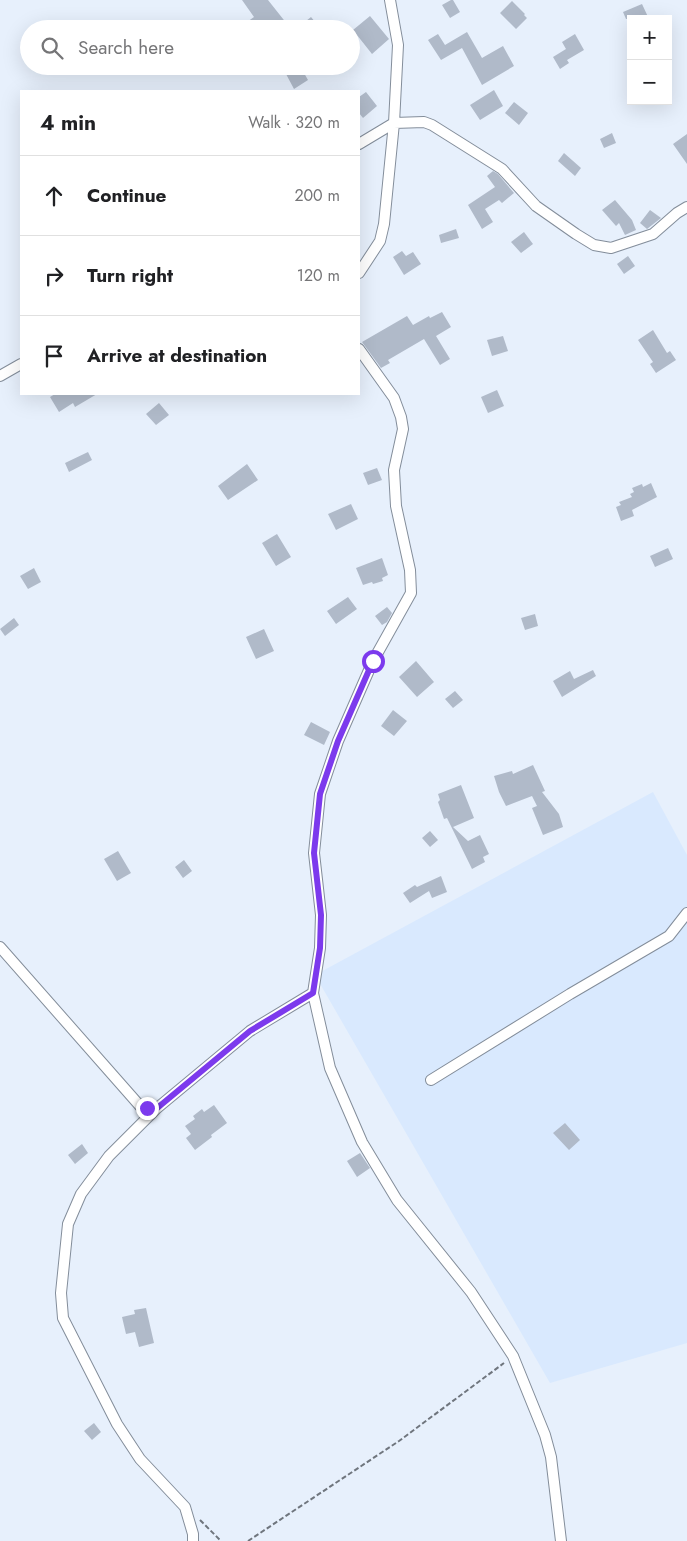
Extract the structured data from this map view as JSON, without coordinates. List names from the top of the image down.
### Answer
{
  "page": {
    "map_buttons": ["+", "−"],
    "search": "Search here",
    "heading": ["4 min", "Walk · 320 m"],
    "list": [
      ["Continue", "200 m"],
      ["Turn right", "120 m"],
      "Arrive at destination"
    ]
  }
}
